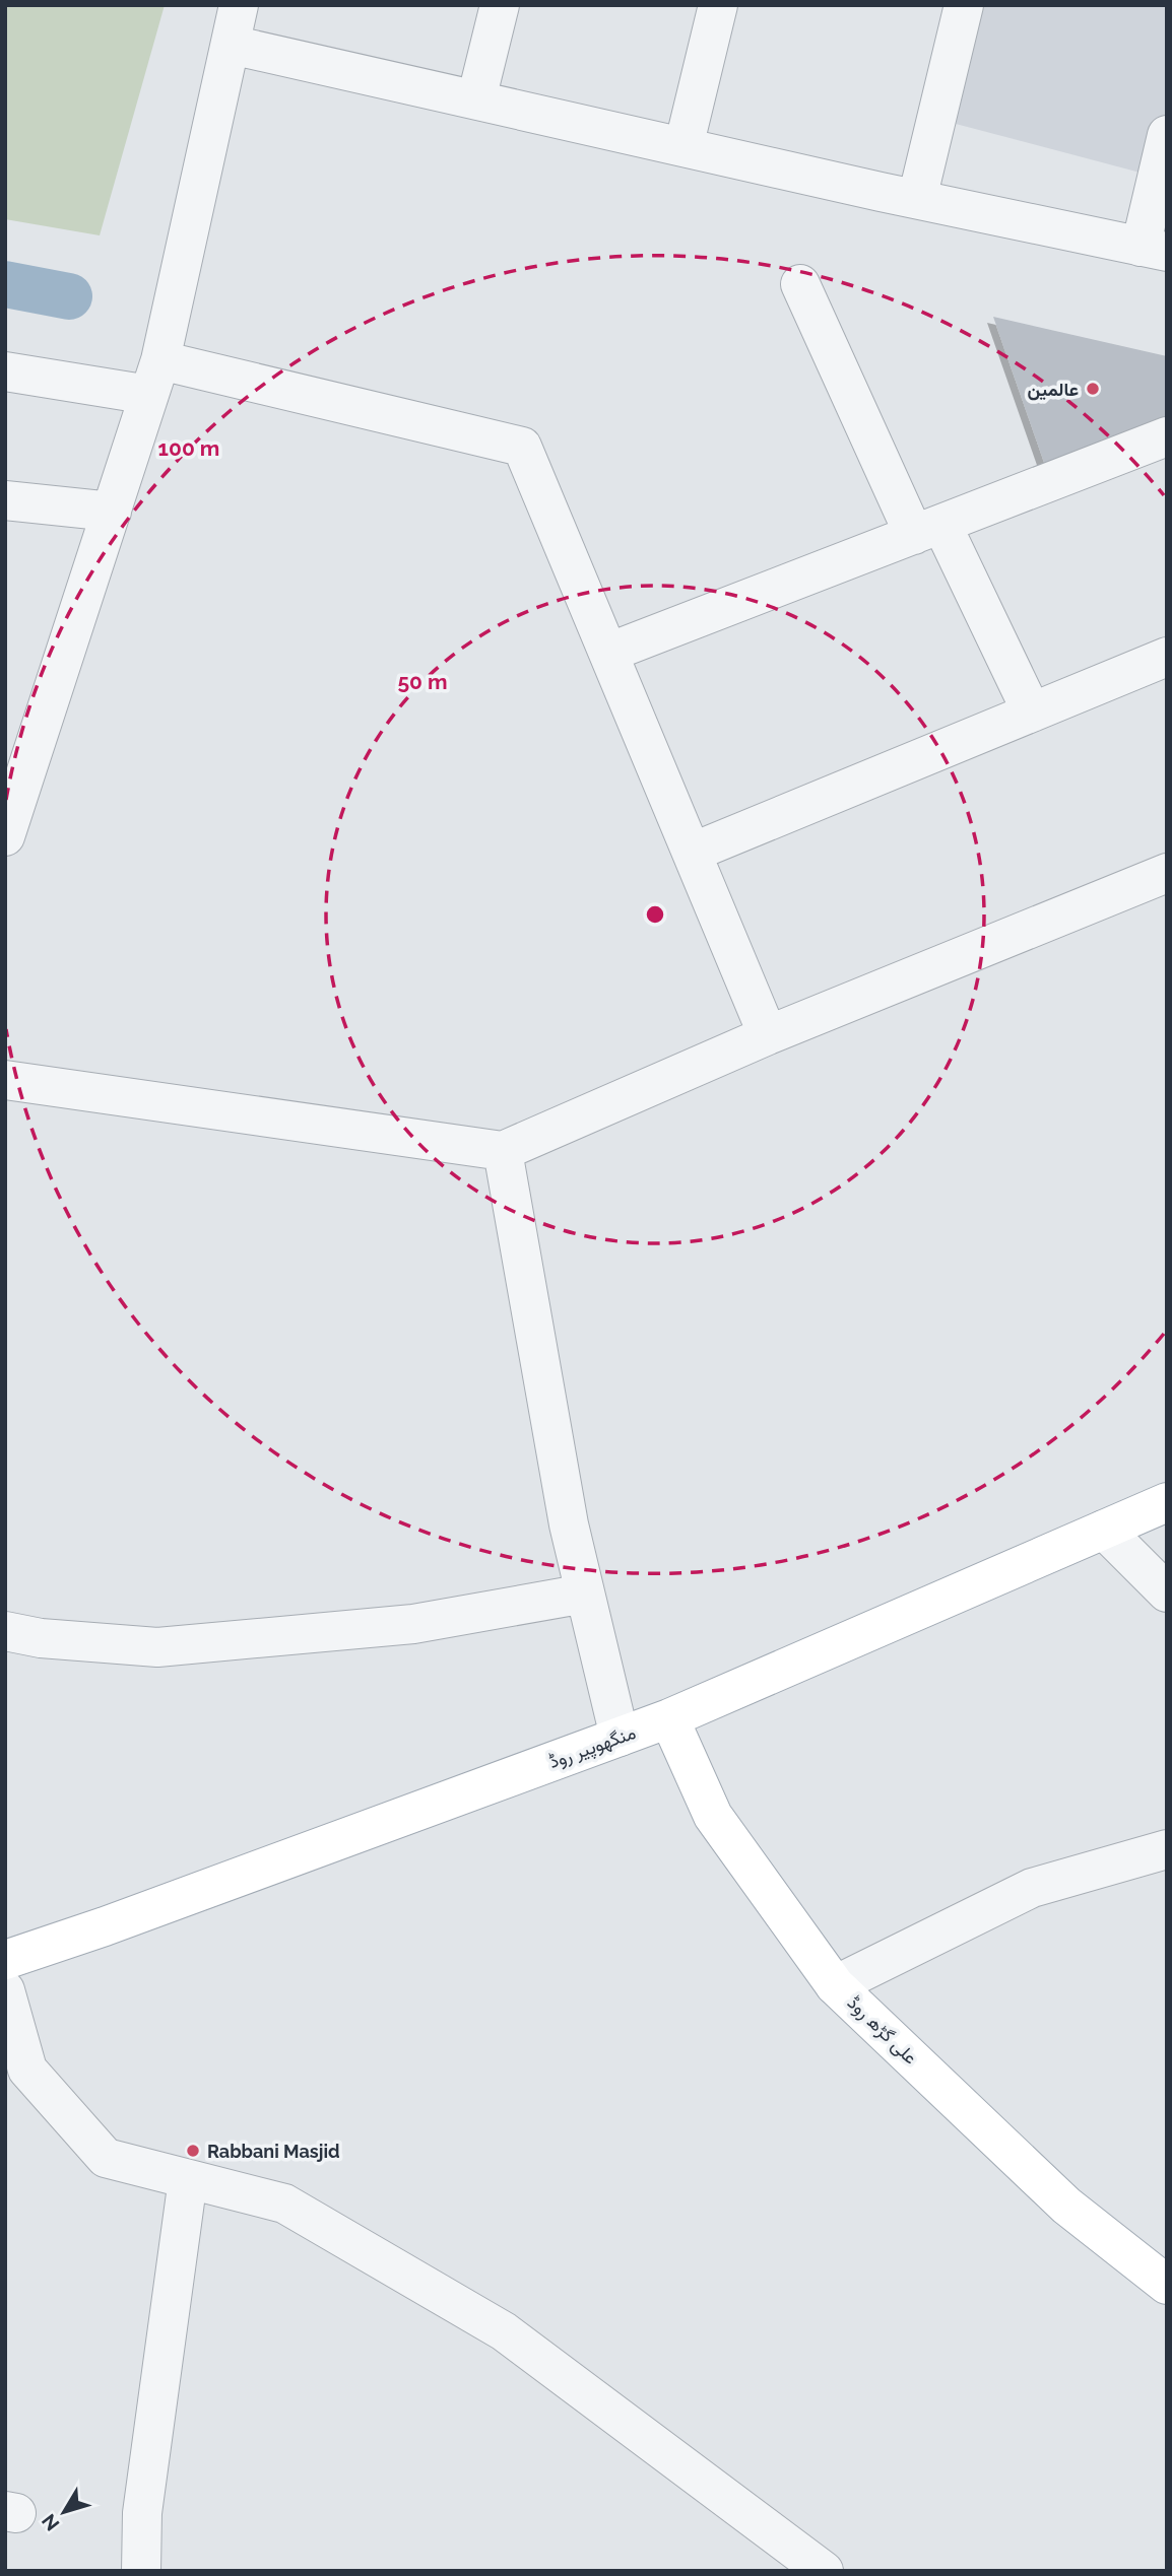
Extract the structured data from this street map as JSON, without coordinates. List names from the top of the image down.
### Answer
{
  "streets": {
    "main road": ["منگھوپیر روڈ", "علی گڑھ روڈ"]
  },
  "crossings": [
    ["منگھوپیر روڈ", "علی گڑھ روڈ"]
  ],
  "places": ["عالمین", "Rabbani Masjid"],
  "north": "bottom left",
  "rings": ["100 m", "50 m"]
}
